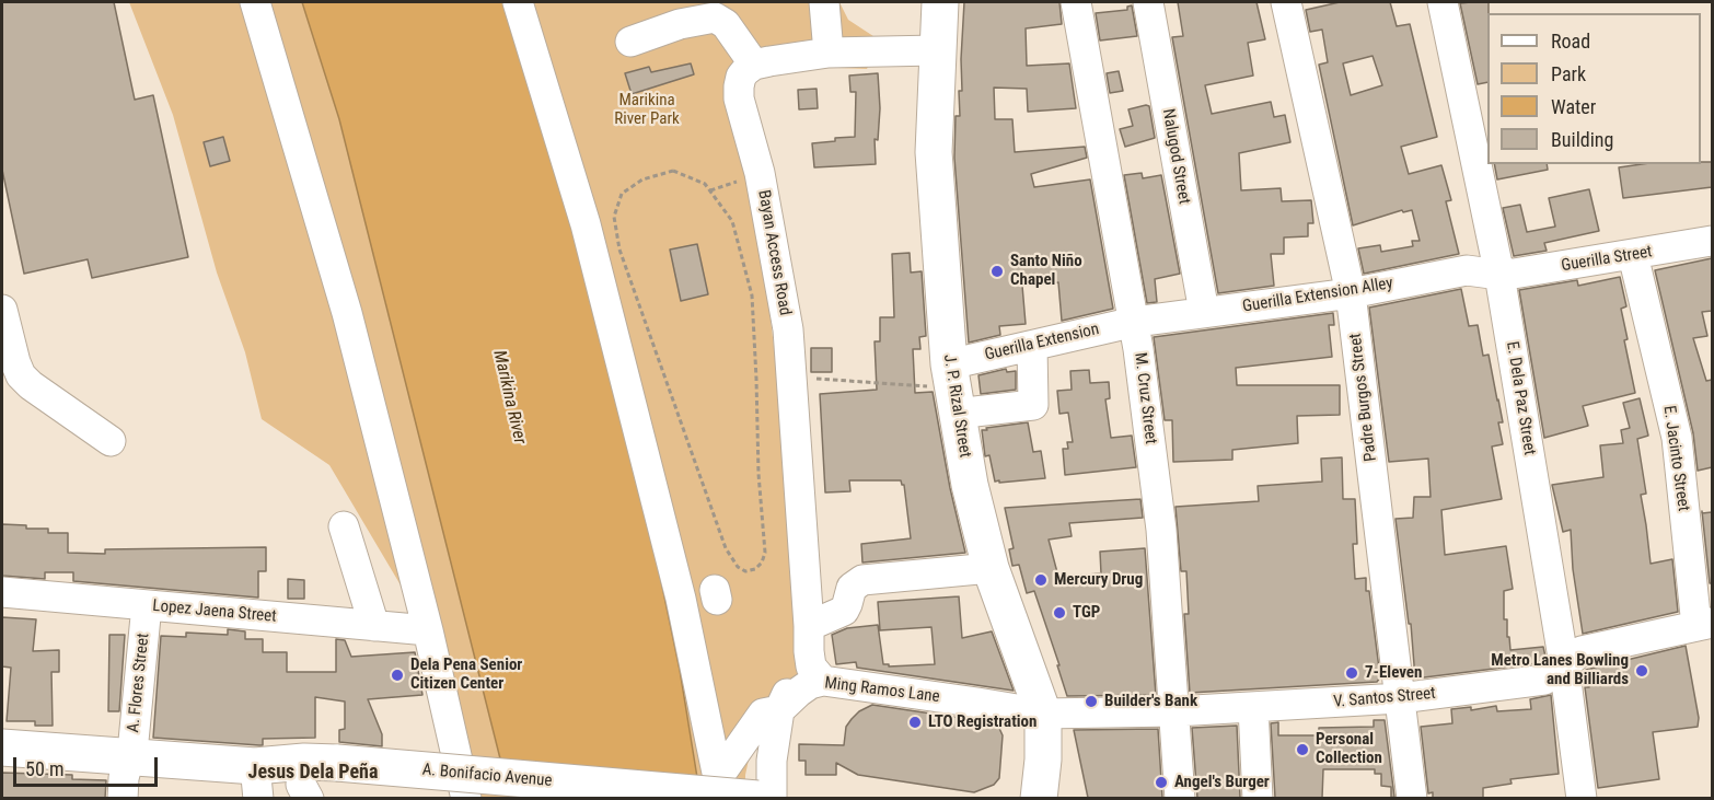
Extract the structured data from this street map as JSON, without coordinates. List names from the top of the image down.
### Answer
{
  "streets": {
    "main road": ["J. P. Rizal Street", "A. Bonifacio Avenue"],
    "street": [
      "Nalugod Street",
      "Bayan Access Road",
      "Guerilla Street",
      "Guerilla Extension Alley",
      "Guerilla Extension",
      "Padre Burgos Street",
      "M. Cruz Street",
      "E. Dela Paz Street",
      "E. Jacinto Street",
      "Lopez Jaena Street",
      "A. Flores Street",
      "Ming Ramos Lane",
      "V. Santos Street"
    ]
  },
  "crossings": [
    ["Nalugod Street", "Guerilla Extension Alley"],
    ["Bayan Access Road", "Ming Ramos Lane"],
    ["Guerilla Street", "Guerilla Extension Alley"],
    ["Guerilla Street", "E. Dela Paz Street"],
    ["Guerilla Street", "E. Jacinto Street"],
    ["Guerilla Extension Alley", "Guerilla Extension"],
    ["Guerilla Extension Alley", "Padre Burgos Street"],
    ["Guerilla Extension Alley", "M. Cruz Street"],
    ["Guerilla Extension Alley", "E. Dela Paz Street"],
    ["Guerilla Extension", "M. Cruz Street"],
    ["Guerilla Extension", "J. P. Rizal Street"],
    ["Padre Burgos Street", "V. Santos Street"],
    ["M. Cruz Street", "V. Santos Street"],
    ["E. Dela Paz Street", "V. Santos Street"],
    ["J. P. Rizal Street", "Ming Ramos Lane"],
    ["J. P. Rizal Street", "V. Santos Street"],
    ["E. Jacinto Street", "V. Santos Street"],
    ["Lopez Jaena Street", "A. Flores Street"],
    ["A. Flores Street", "A. Bonifacio Avenue"],
    ["Ming Ramos Lane", "V. Santos Street"]
  ],
  "districts": ["Jesus Dela Peña"],
  "water": ["Marikina River"],
  "parks": ["Marikina River Park"],
  "places": [
    "Santo Niño Chapel",
    "Mercury Drug",
    "TGP",
    "Metro Lanes Bowling and Billiards",
    "7-Eleven",
    "Dela Pena Senior Citizen Center",
    "Builder's Bank",
    "LTO Registration",
    "Personal Collection",
    "Angel's Burger"
  ],
  "legend": [
    "Road",
    "Park",
    "Water",
    "Building"
  ],
  "scale_bar": "50 m"
}
